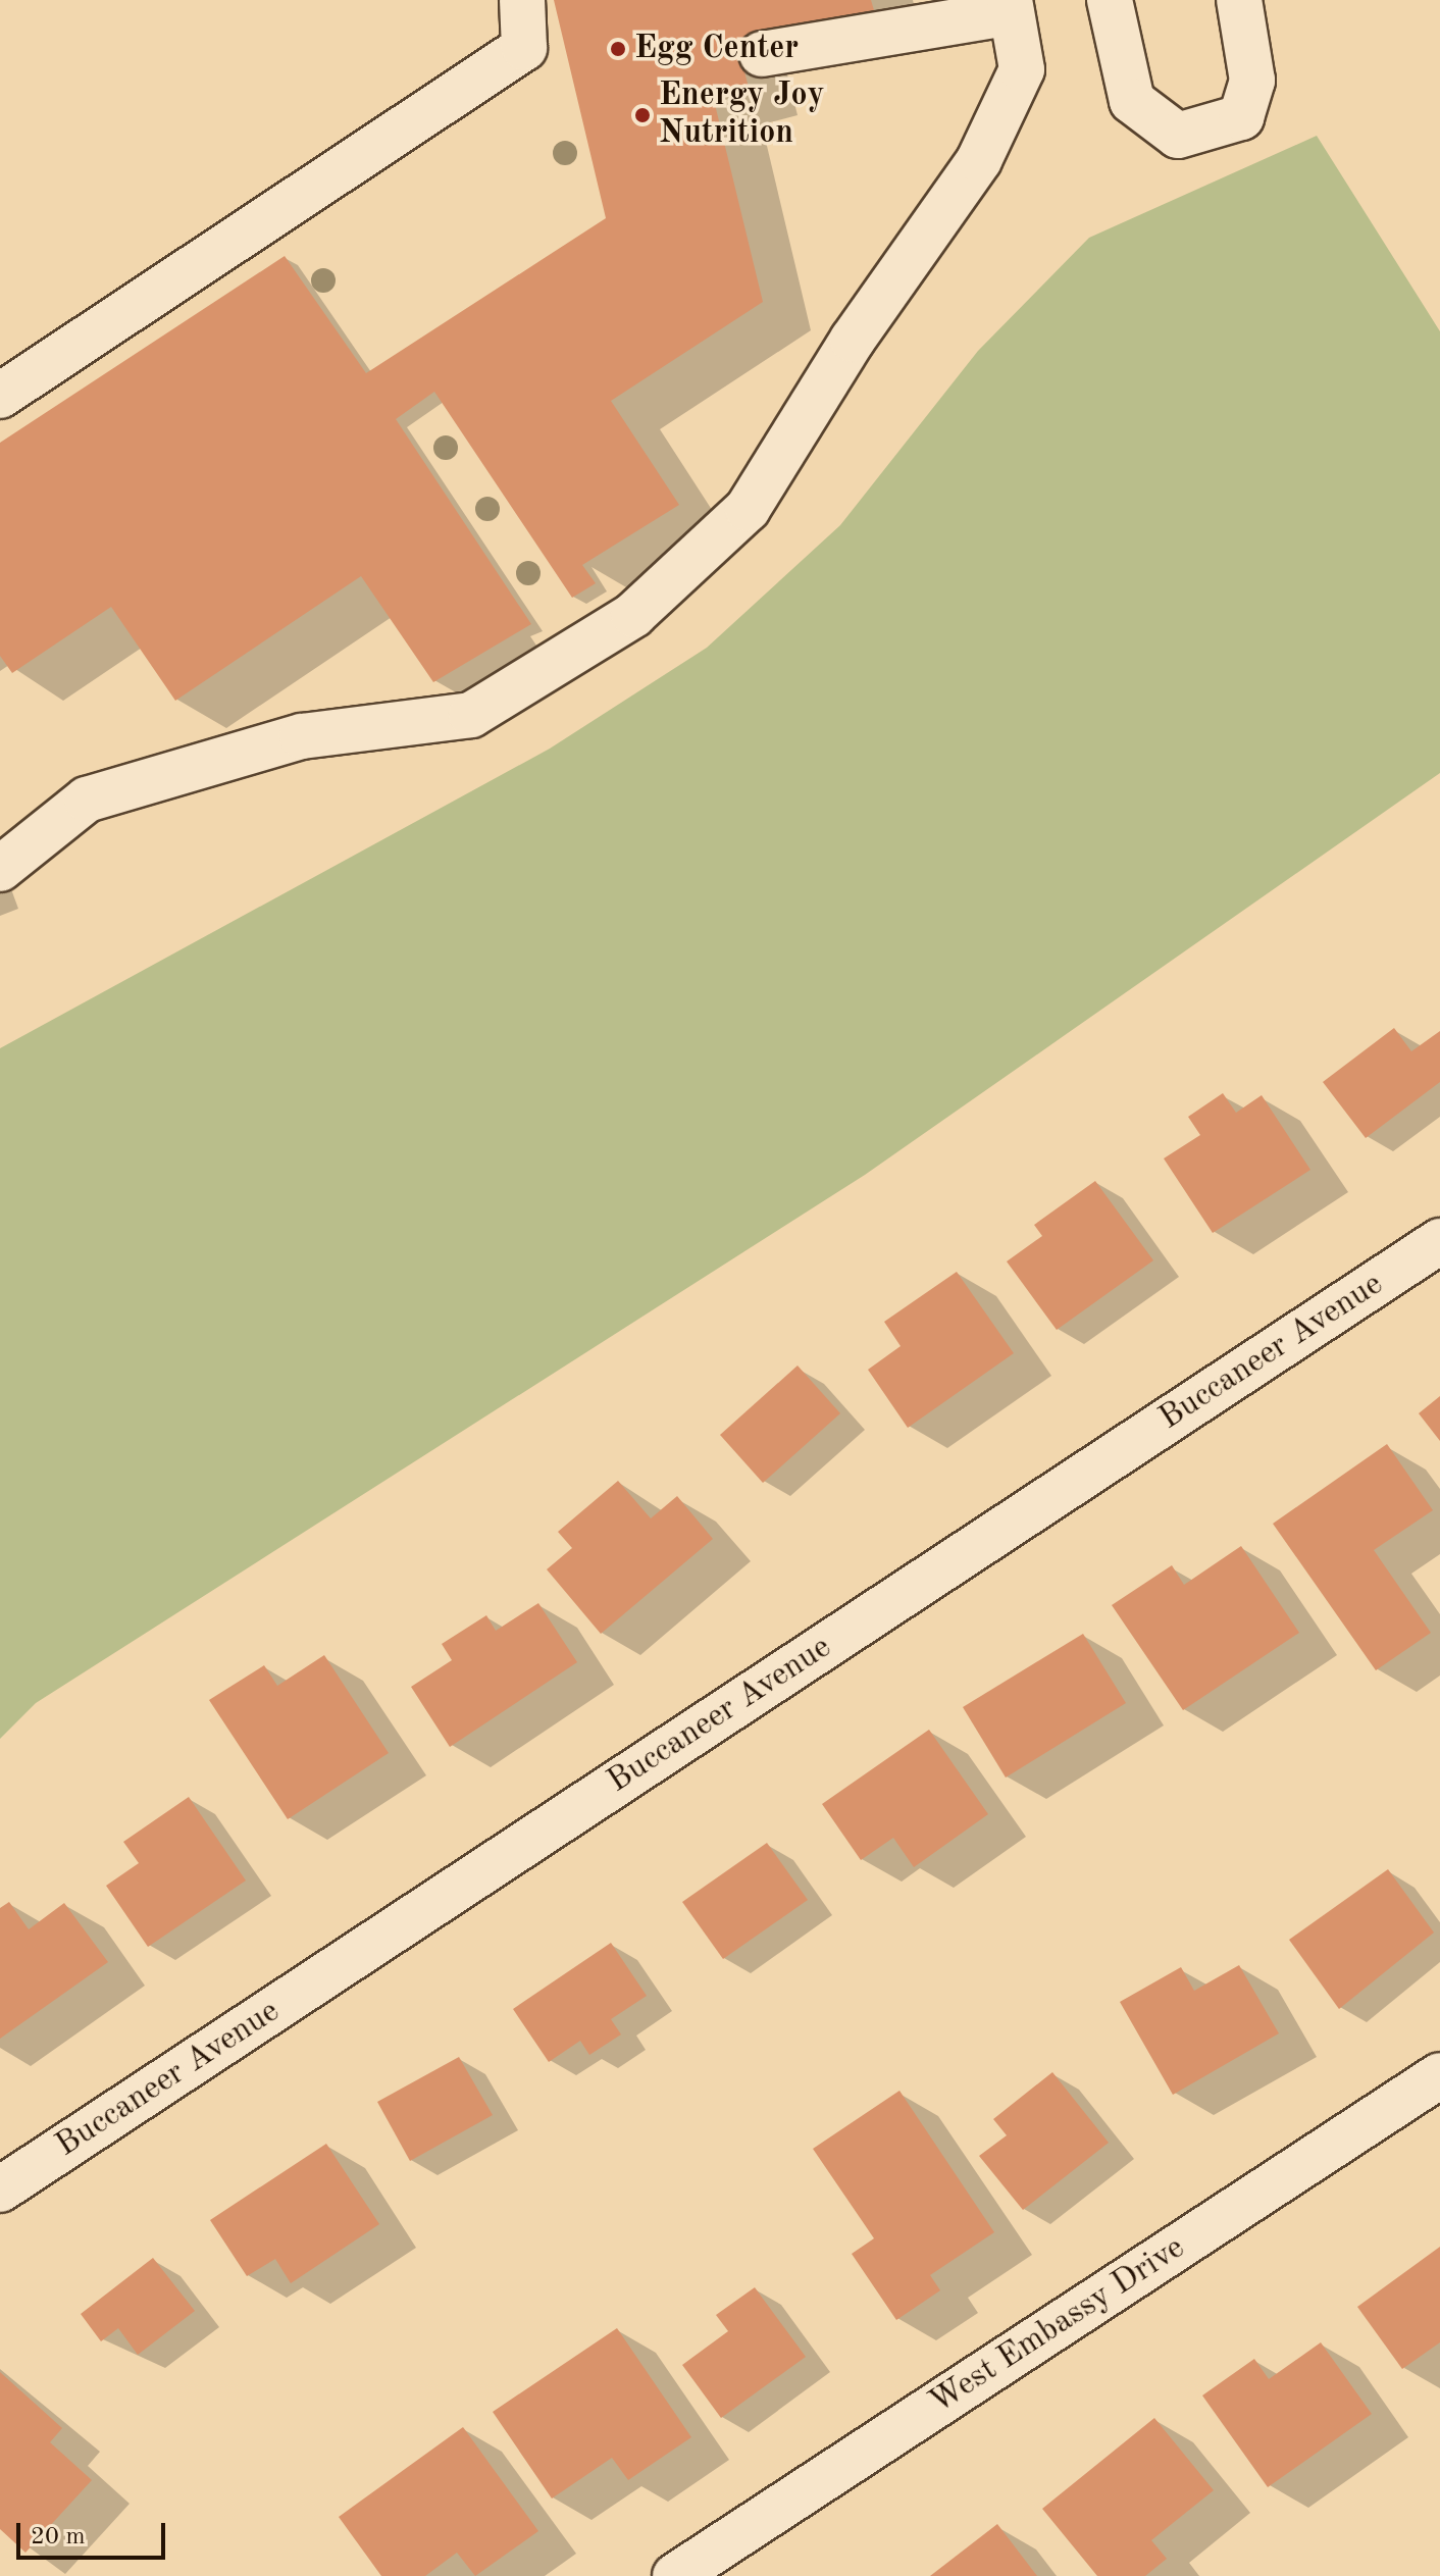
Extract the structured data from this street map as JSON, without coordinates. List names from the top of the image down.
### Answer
{
  "streets": {
    "street": ["Buccaneer Avenue", "West Embassy Drive"]
  },
  "places": ["Egg Center", "Energy Joy Nutrition"],
  "scale_bar": "20 m"
}
